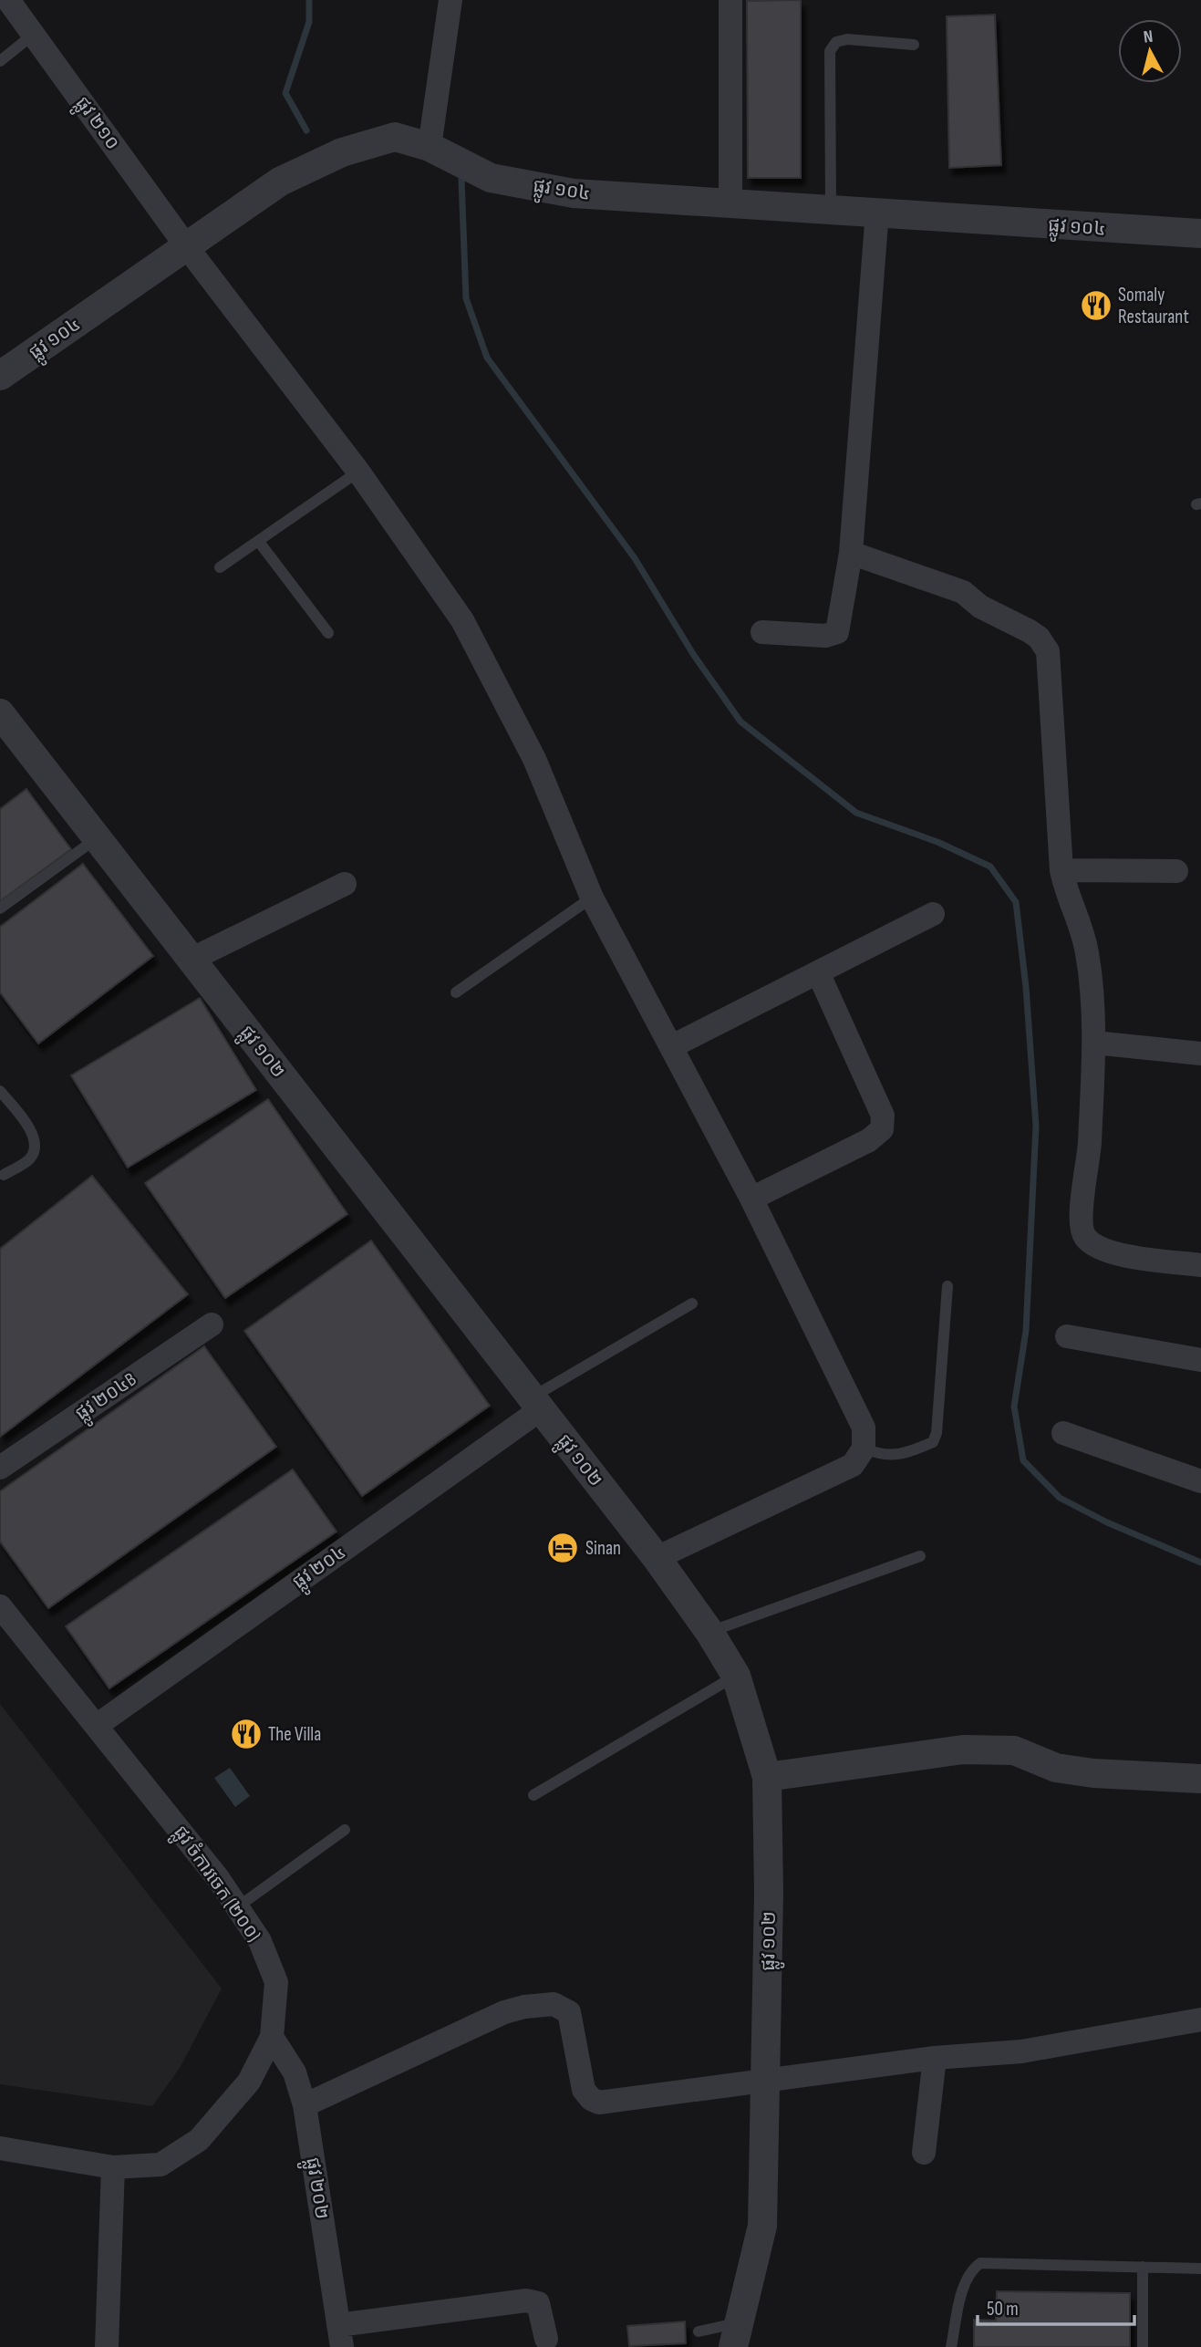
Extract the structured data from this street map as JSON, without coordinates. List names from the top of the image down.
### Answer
{
  "streets": {
    "street": [
      "ផ្លូវ ២១០",
      "ផ្លូវ ១០៤",
      "ផ្លូវ ១០២",
      "ផ្លូវ ២០៤B",
      "ផ្លូវ ២០៤",
      "ផ្លូវ ចំការចេក (២០០)",
      "ផ្លូវ ២០២"
    ]
  },
  "crossings": [
    ["ផ្លូវ ២១០", "ផ្លូវ ១០៤"],
    ["ផ្លូវ ១០២", "ផ្លូវ ២០៤"],
    ["ផ្លូវ ២០៤", "ផ្លូវ ចំការចេក (២០០)"],
    ["ផ្លូវ ចំការចេក (២០០)", "ផ្លូវ ២០២"]
  ],
  "places": {
    "restaurant": ["Somaly Restaurant", "The Villa"],
    "hotel": ["Sinan"]
  },
  "scale_bar": "50 m",
  "north": "top"
}
